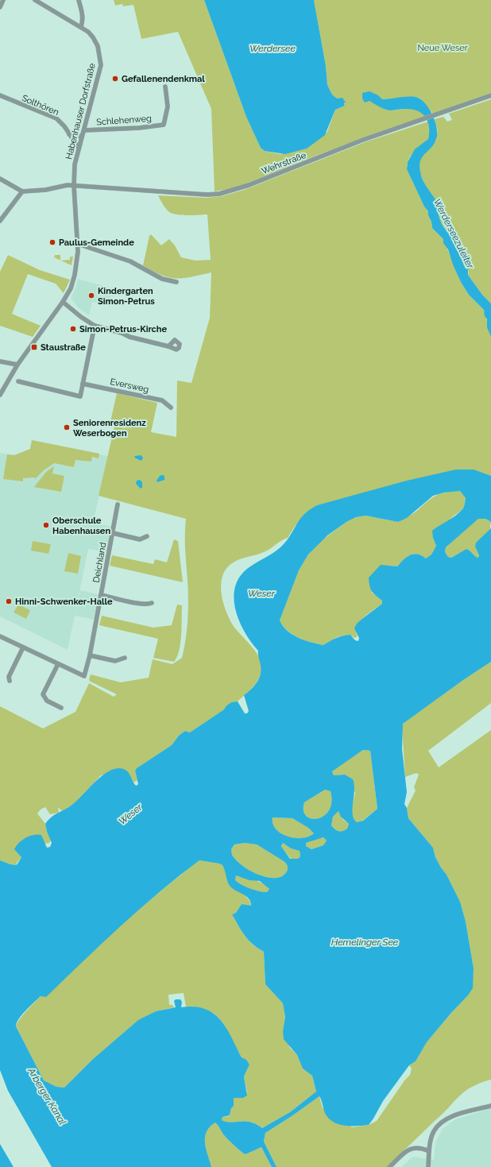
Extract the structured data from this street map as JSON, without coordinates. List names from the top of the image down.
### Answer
{
  "streets": {
    "street": [
      "Solthören",
      "Habenhauser Dorfstraße",
      "Schlehenweg",
      "Wehrstraße",
      "Eversweg",
      "Deichland"
    ]
  },
  "crossings": [
    ["Solthören", "Habenhauser Dorfstraße"],
    ["Habenhauser Dorfstraße", "Schlehenweg"],
    ["Habenhauser Dorfstraße", "Wehrstraße"]
  ],
  "water": [
    "Werdersee",
    "Werderseezuleiter",
    "Weser",
    "Hemelinger See",
    "Arberger Kanal"
  ],
  "parks": ["Neue Weser"],
  "places": {
    "other": [
      "Gefallenendenkmal",
      "Paulus-Gemeinde",
      "Kindergarten Simon-Petrus",
      "Simon-Petrus-Kirche",
      "Seniorenresidenz Weserbogen",
      "Oberschule Habenhausen",
      "Hinni-Schwenker-Halle"
    ],
    "transit": ["Staustraße"]
  }
}
